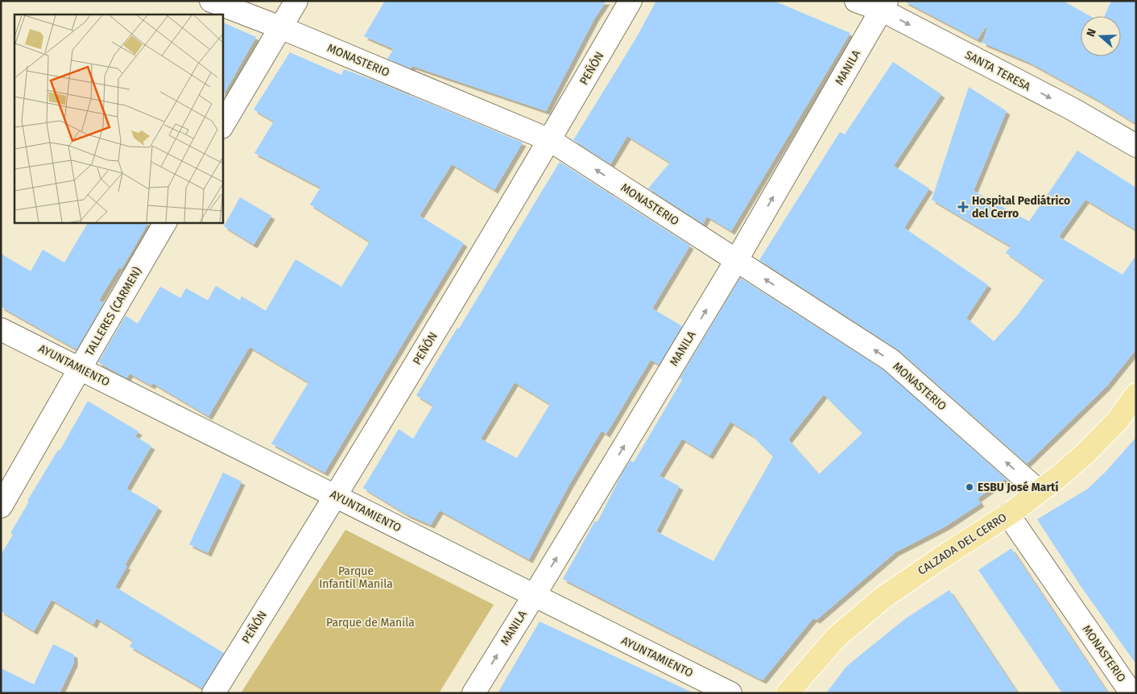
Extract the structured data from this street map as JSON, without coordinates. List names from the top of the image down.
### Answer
{
  "streets": {
    "main road": ["CALZADA DEL CERRO"],
    "street": [
      "MONASTERIO",
      "MANILA",
      "PEÑÓN",
      "SANTA TERESA",
      "TALLERES (CARMEN)",
      "AYUNTAMIENTO"
    ]
  },
  "crossings": [
    ["MONASTERIO", "MANILA"],
    ["MONASTERIO", "PEÑÓN"],
    ["MONASTERIO", "CALZADA DEL CERRO"],
    ["MANILA", "SANTA TERESA"],
    ["MANILA", "AYUNTAMIENTO"],
    ["PEÑÓN", "AYUNTAMIENTO"],
    ["TALLERES (CARMEN)", "AYUNTAMIENTO"]
  ],
  "one_way": ["MONASTERIO", "MANILA", "SANTA TERESA"],
  "parks": ["Parque Infantil Manila", "Parque de Manila"],
  "places": {
    "health": ["Hospital Pediátrico del Cerro"],
    "other": ["ESBU José Martí"]
  },
  "north": "left"
}
